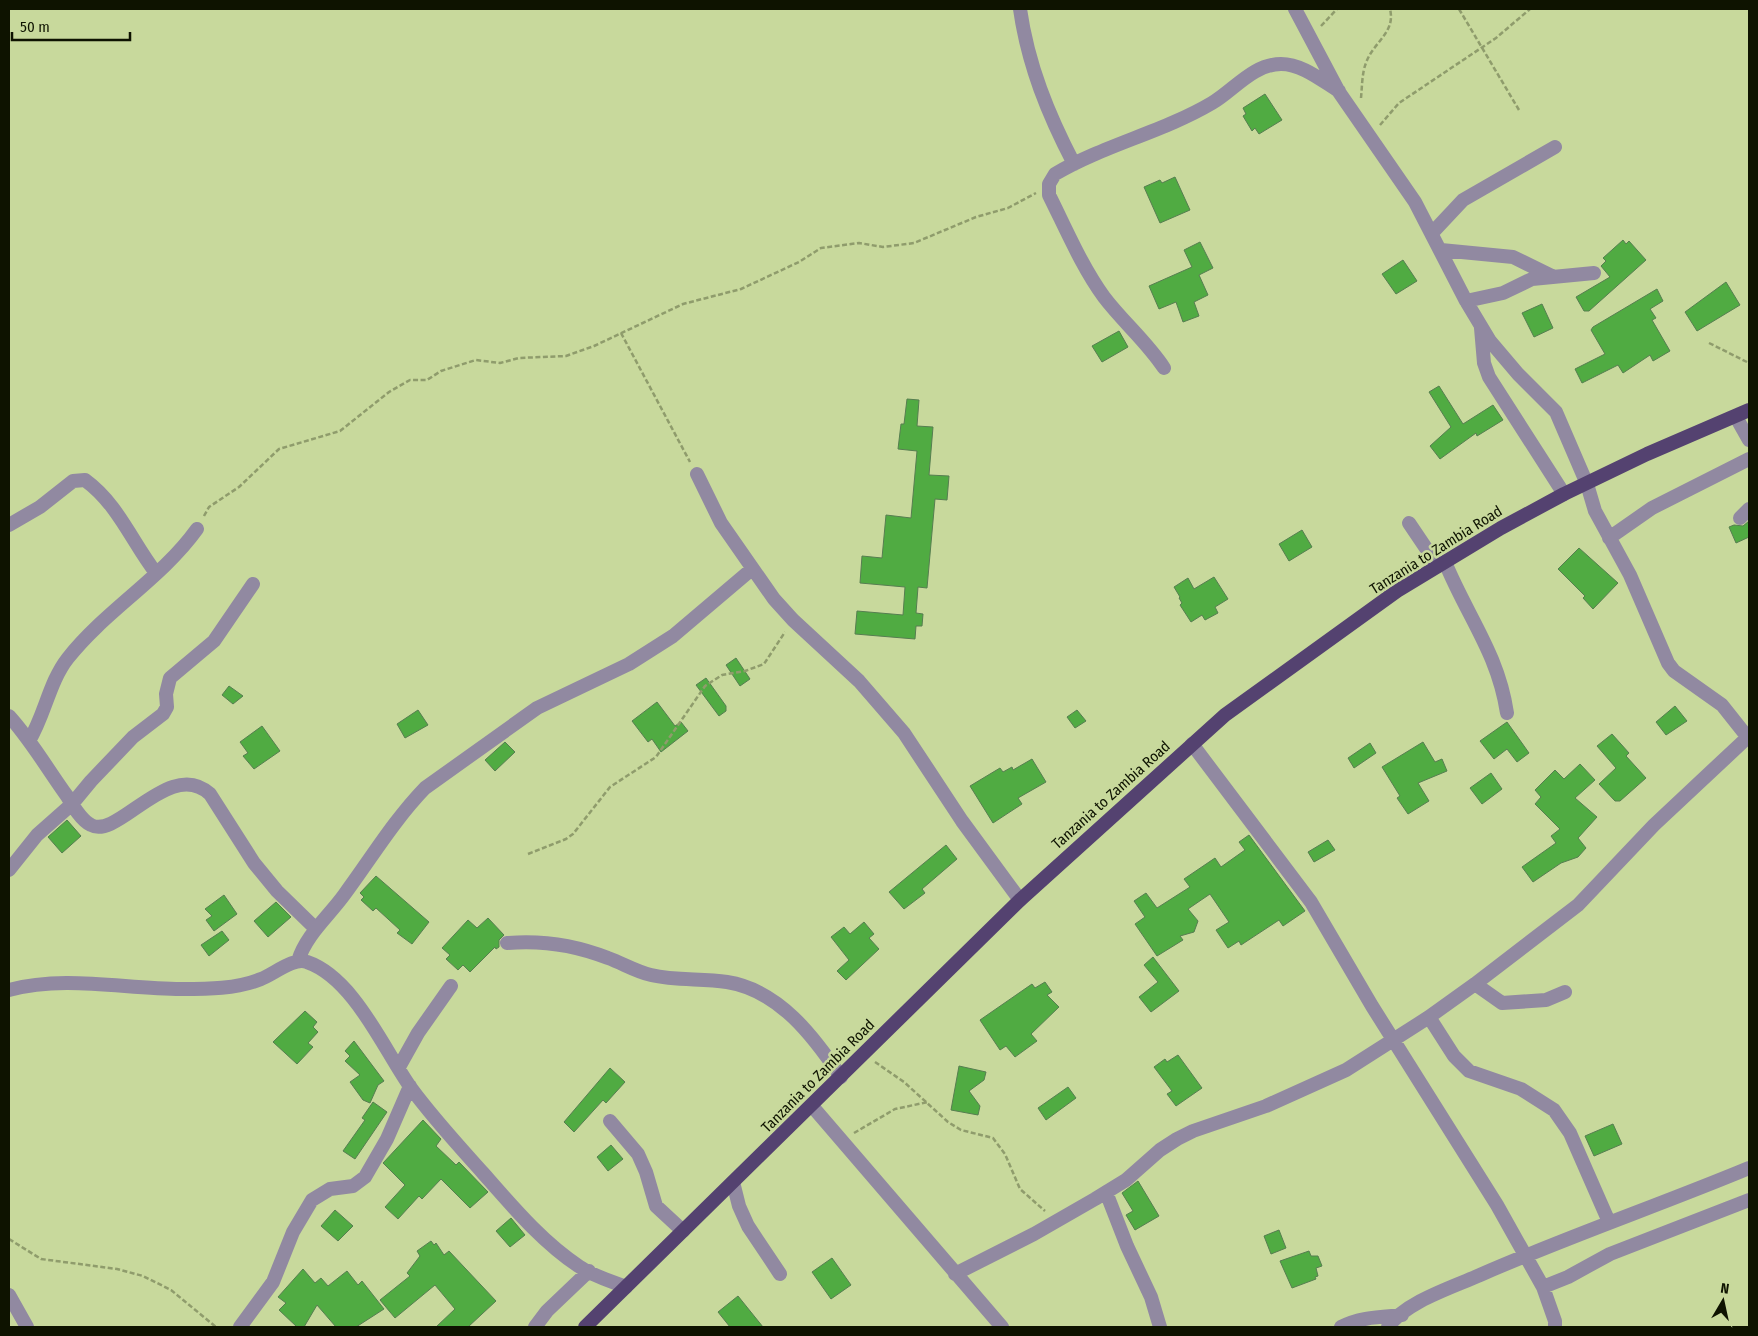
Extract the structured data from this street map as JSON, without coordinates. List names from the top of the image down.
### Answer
{
  "streets": {
    "highway": ["Tanzania to Zambia Road"]
  },
  "scale_bar": "50 m",
  "north": "top"
}
